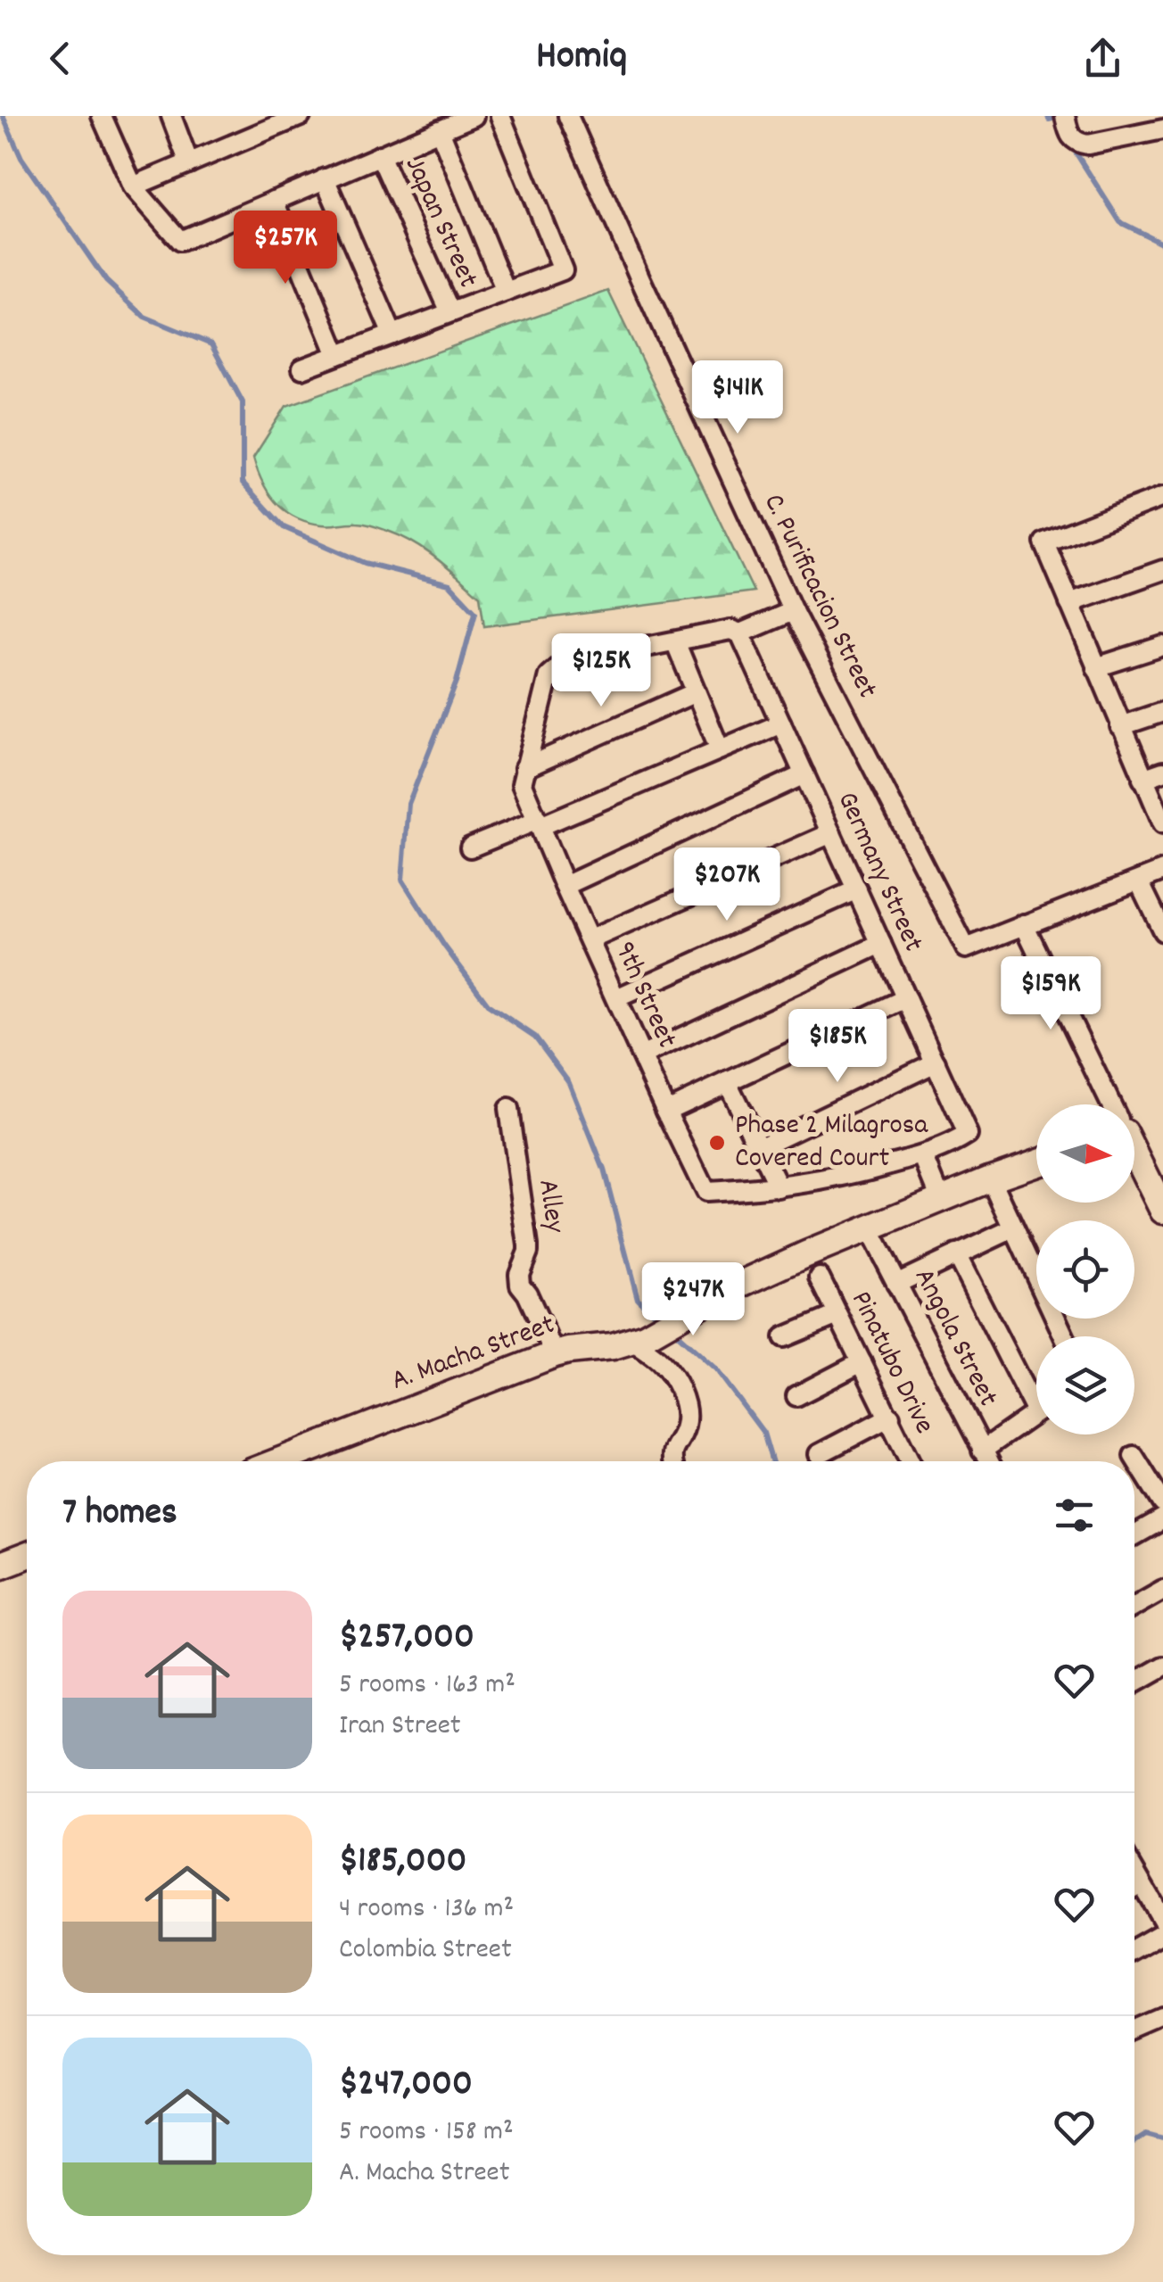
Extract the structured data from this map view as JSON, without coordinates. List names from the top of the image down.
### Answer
{
  "streets": {
    "street": [
      "Japan Street",
      "C. Purificacion Street",
      "Germany Street",
      "9th Street",
      "Alley",
      "Angola Street",
      "A. Macha Street",
      "Pinatubo Drive"
    ]
  },
  "crossings": [
    ["C. Purificacion Street", "9th Street"],
    ["Germany Street", "9th Street"],
    ["Alley", "A. Macha Street"],
    ["Angola Street", "A. Macha Street"]
  ],
  "places": ["Phase 2 Milagrosa Covered Court"],
  "north": "right",
  "page": {
    "header": "Homiq",
    "price": [
      "$257K",
      "$141K",
      "$125K",
      "$207K",
      "$159K",
      "$185K",
      "$247K"
    ],
    "heading": "7 homes",
    "list": [
      {
        "name": "$257,000",
        "note": "5 rooms · 163 m² · Iran Street"
      },
      {
        "name": "$185,000",
        "note": "4 rooms · 136 m² · Colombia Street"
      },
      {
        "name": "$247,000",
        "note": "5 rooms · 158 m² · A. Macha Street"
      }
    ]
  }
}
